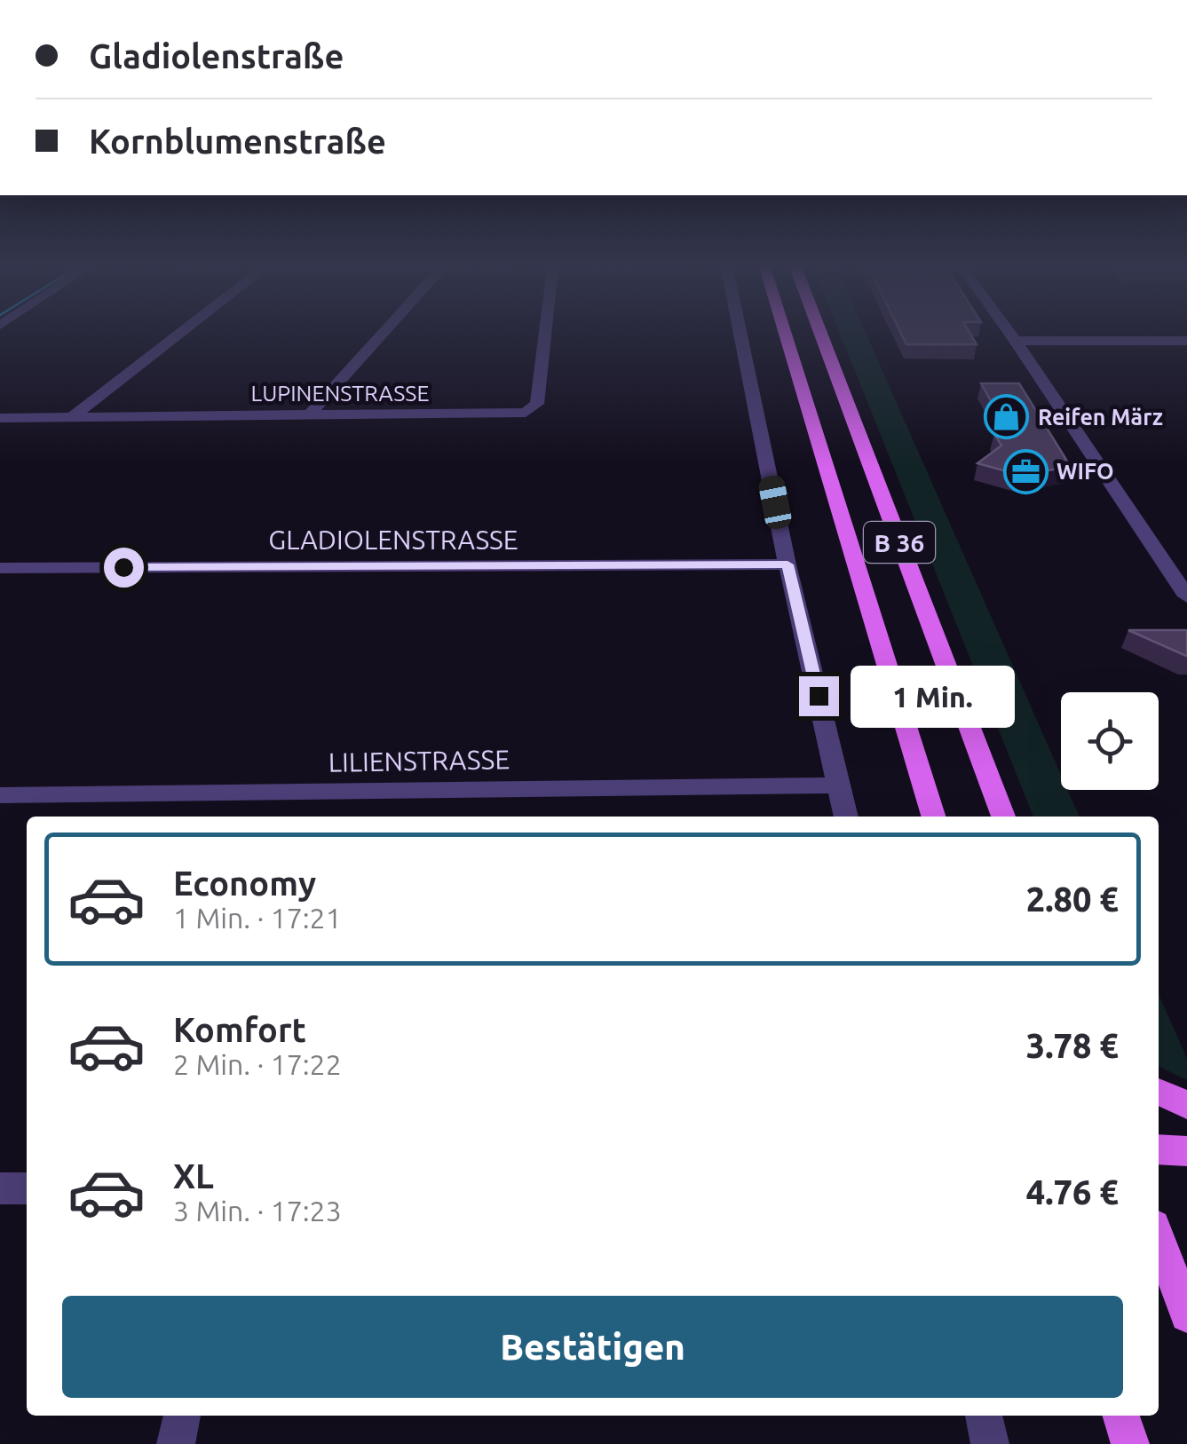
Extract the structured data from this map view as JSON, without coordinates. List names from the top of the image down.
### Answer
{
  "streets": {
    "main road": ["B 36"],
    "street": ["LUPINENSTRASSE", "GLADIOLENSTRASSE", "LILIENSTRASSE"]
  },
  "places": {
    "shop": ["Reifen März"],
    "office": ["WIFO"]
  },
  "page": {
    "banner": ["Gladiolenstraße", "Kornblumenstraße"],
    "bubble": "1 Min.",
    "list": [
      {
        "name": "Economy",
        "note": "1 Min. · 17:21",
        "value": "2.80 €"
      },
      {
        "name": "Komfort",
        "note": "2 Min. · 17:22",
        "value": "3.78 €"
      },
      {
        "name": "XL",
        "note": "3 Min. · 17:23",
        "value": "4.76 €"
      }
    ],
    "buttons": "Bestätigen"
  }
}
